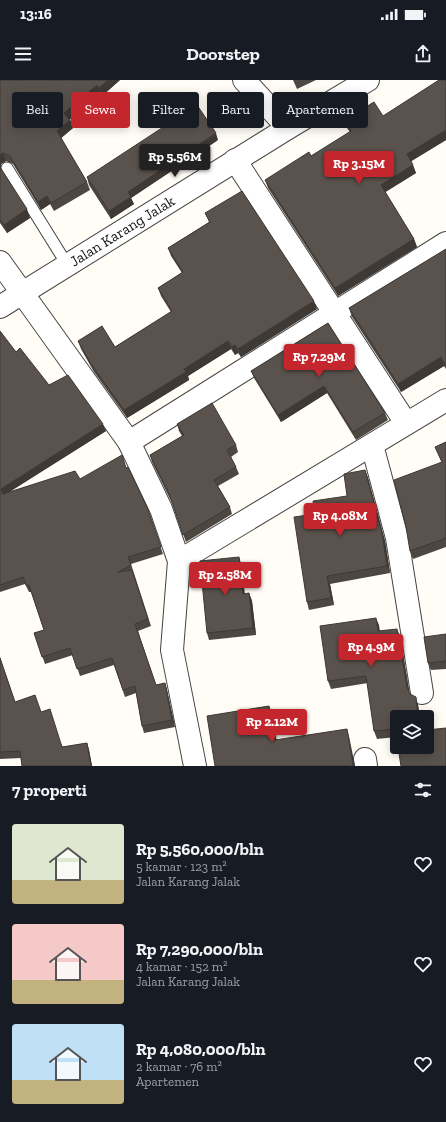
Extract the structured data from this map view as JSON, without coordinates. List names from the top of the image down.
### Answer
{
  "streets": {
    "street": ["Jalan Karang Jalak"]
  },
  "page": {
    "status": "13:16",
    "header": "Doorstep",
    "chip": [
      "Beli",
      "Sewa",
      "Filter",
      "Baru",
      "Apartemen"
    ],
    "price": [
      "Rp 5.56M",
      "Rp 3.15M",
      "Rp 7.29M",
      "Rp 4.08M",
      "Rp 2.58M",
      "Rp 4.9M",
      "Rp 2.12M"
    ],
    "heading": "7 properti",
    "list": [
      {
        "name": "Rp 5,560,000/bln",
        "note": "5 kamar · 123 m² · Jalan Karang Jalak"
      },
      {
        "name": "Rp 7,290,000/bln",
        "note": "4 kamar · 152 m² · Jalan Karang Jalak"
      },
      {
        "name": "Rp 4,080,000/bln",
        "note": "2 kamar · 76 m² · Apartemen"
      }
    ]
  }
}
